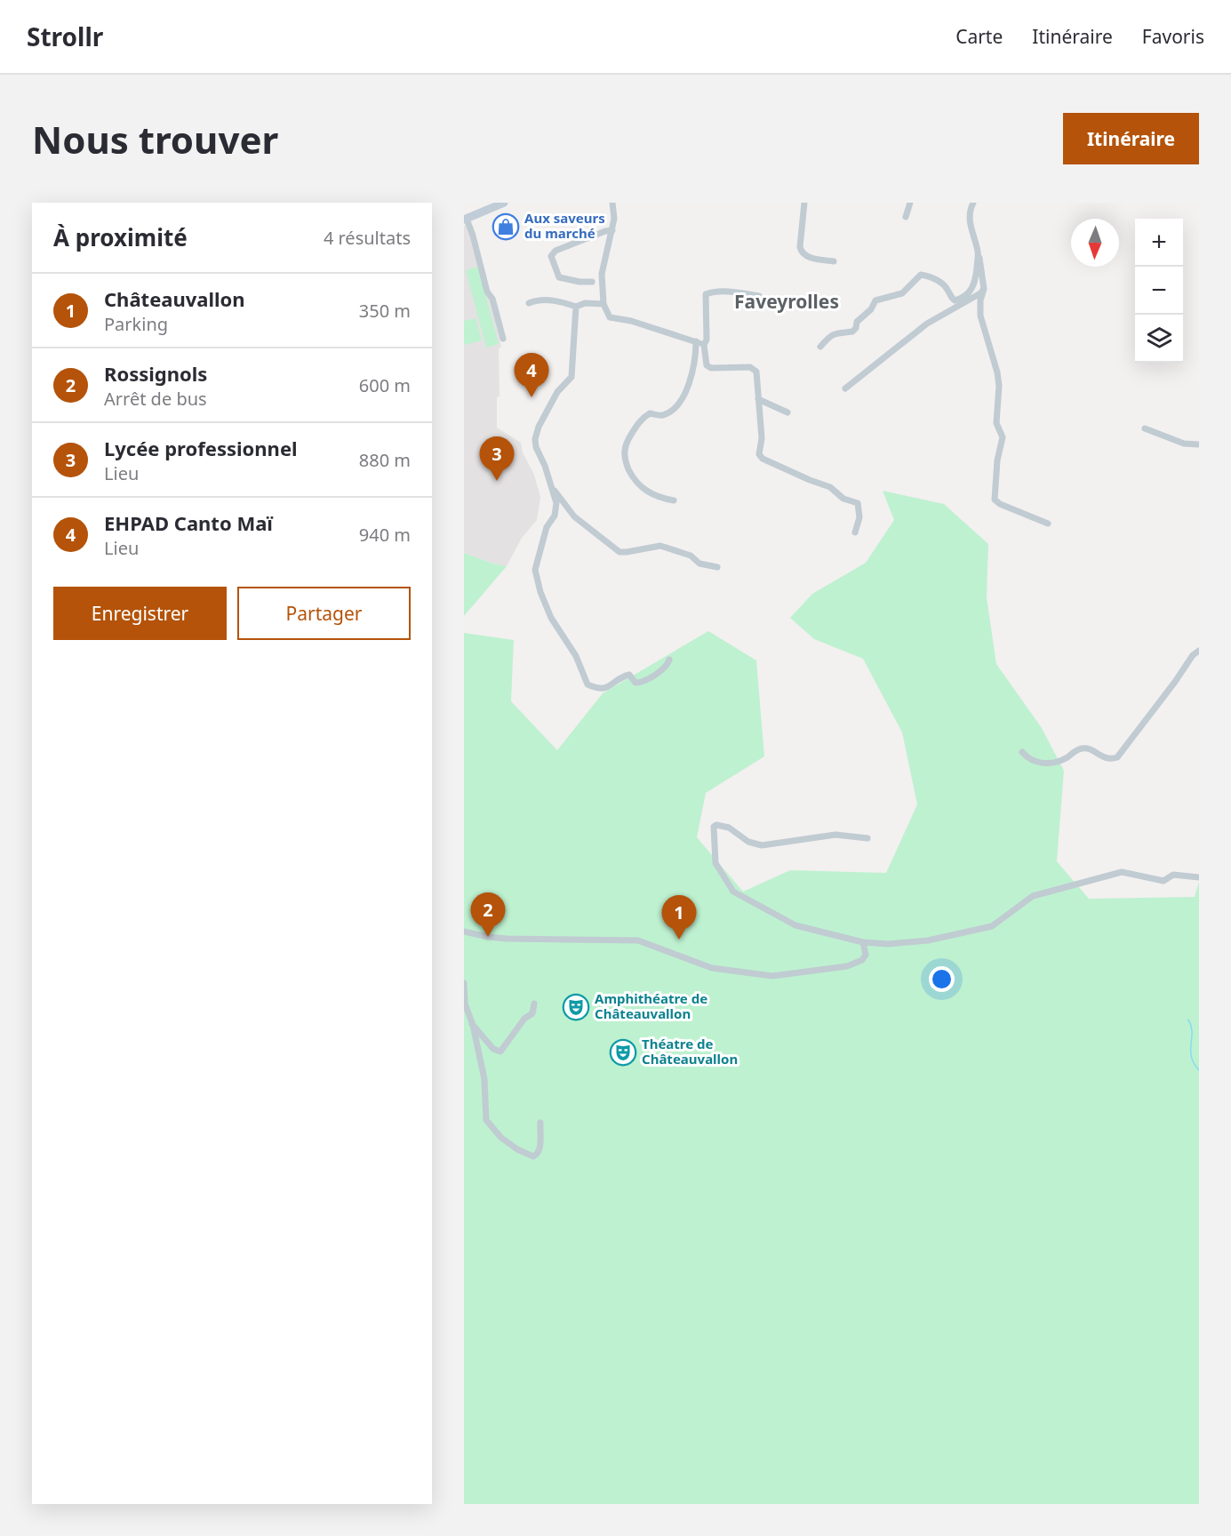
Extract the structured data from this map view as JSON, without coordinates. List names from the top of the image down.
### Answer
{
  "districts": ["Faveyrolles"],
  "places": {
    "shop": ["Aux saveurs du marché"],
    "theatre": ["Amphithéatre de Châteauvallon", "Théatre de Châteauvallon"]
  },
  "north": "bottom",
  "page": {
    "header": "Strollr",
    "nav": ["Carte", "Itinéraire", "Favoris"],
    "buttons": [
      "Itinéraire",
      ["Enregistrer", "Partager"]
    ],
    "title": "Nous trouver",
    "heading": ["À proximité", "4 résultats"],
    "map_buttons": ["+", "−"],
    "list": [
      {
        "mark": "1",
        "name": "Châteauvallon",
        "note": "Parking",
        "value": "350 m"
      },
      {
        "mark": "2",
        "name": "Rossignols",
        "note": "Arrêt de bus",
        "value": "600 m"
      },
      {
        "mark": "3",
        "name": "Lycée professionnel",
        "note": "Lieu",
        "value": "880 m"
      },
      {
        "mark": "4",
        "name": "EHPAD Canto Maï",
        "note": "Lieu",
        "value": "940 m"
      }
    ],
    "pins": [
      "4",
      "3",
      "2",
      "1"
    ]
  }
}
